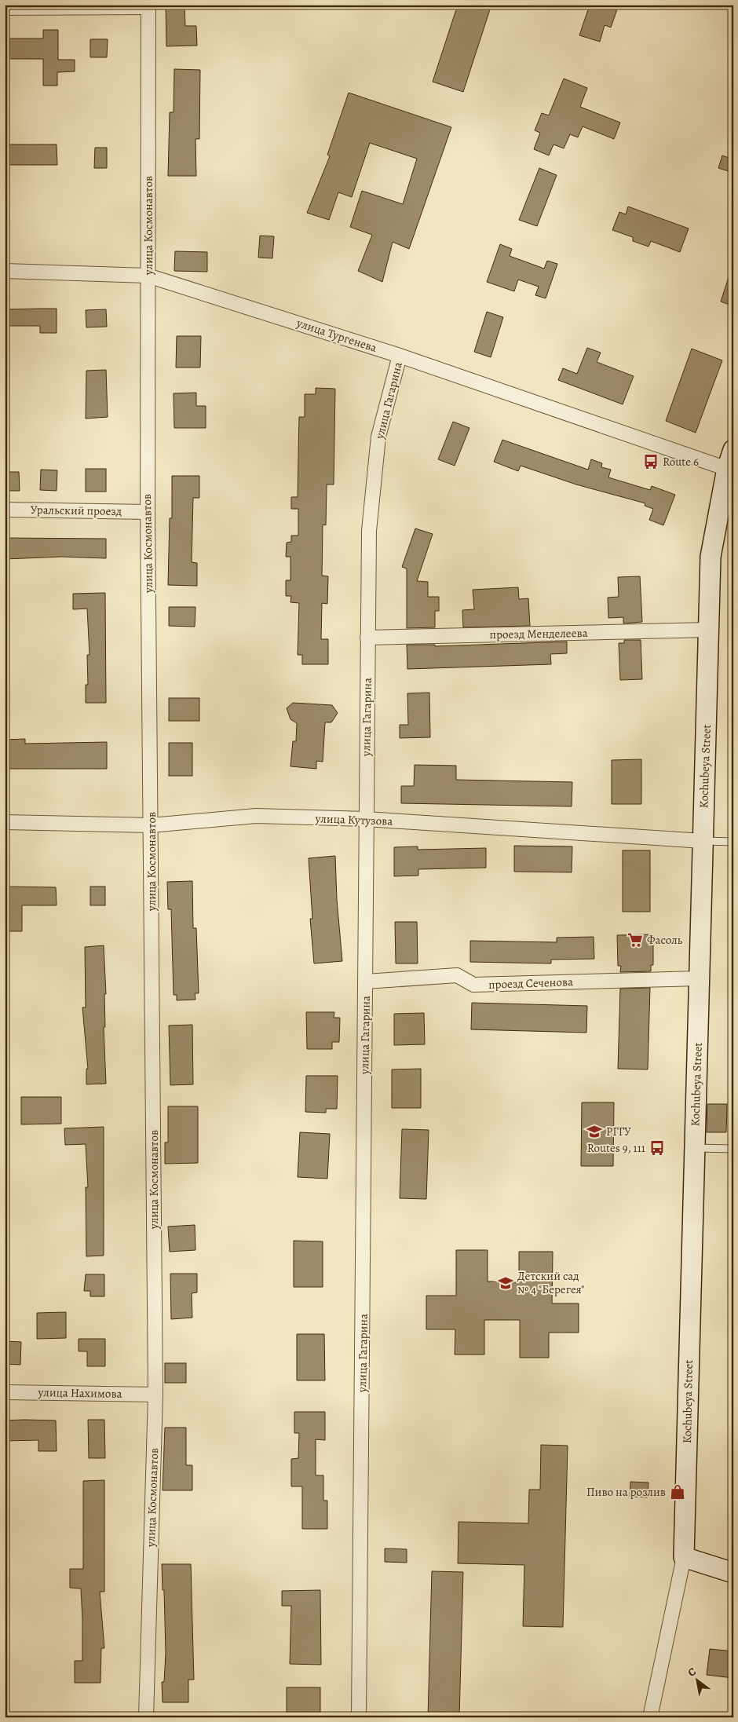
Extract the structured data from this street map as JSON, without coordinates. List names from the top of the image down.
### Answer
{
  "streets": {
    "main road": ["Kochubeya Street"],
    "street": [
      "улица Космонавтов",
      "улица Тургенева",
      "улица Гагарина",
      "Уральский проезд",
      "проезд Менделеева",
      "улица Кутузова",
      "проезд Сеченова",
      "улица Нахимова"
    ]
  },
  "crossings": [
    ["улица Космонавтов", "улица Тургенева"],
    ["улица Космонавтов", "Уральский проезд"],
    ["улица Космонавтов", "улица Кутузова"],
    ["улица Космонавтов", "улица Нахимова"],
    ["улица Тургенева", "улица Гагарина"],
    ["улица Тургенева", "Kochubeya Street"],
    ["улица Гагарина", "проезд Менделеева"],
    ["улица Гагарина", "улица Кутузова"],
    ["улица Гагарина", "проезд Сеченова"],
    ["проезд Менделеева", "Kochubeya Street"],
    ["Kochubeya Street", "улица Кутузова"],
    ["Kochubeya Street", "проезд Сеченова"]
  ],
  "places": {
    "bus stop": ["Route 6", "Routes 9, 111"],
    "supermarket": ["Фасоль"],
    "school or university": ["РГГУ", "Детский сад № 4 \"Берегея\""],
    "shop": ["Пиво на розлив"]
  },
  "north": "top left"
}
